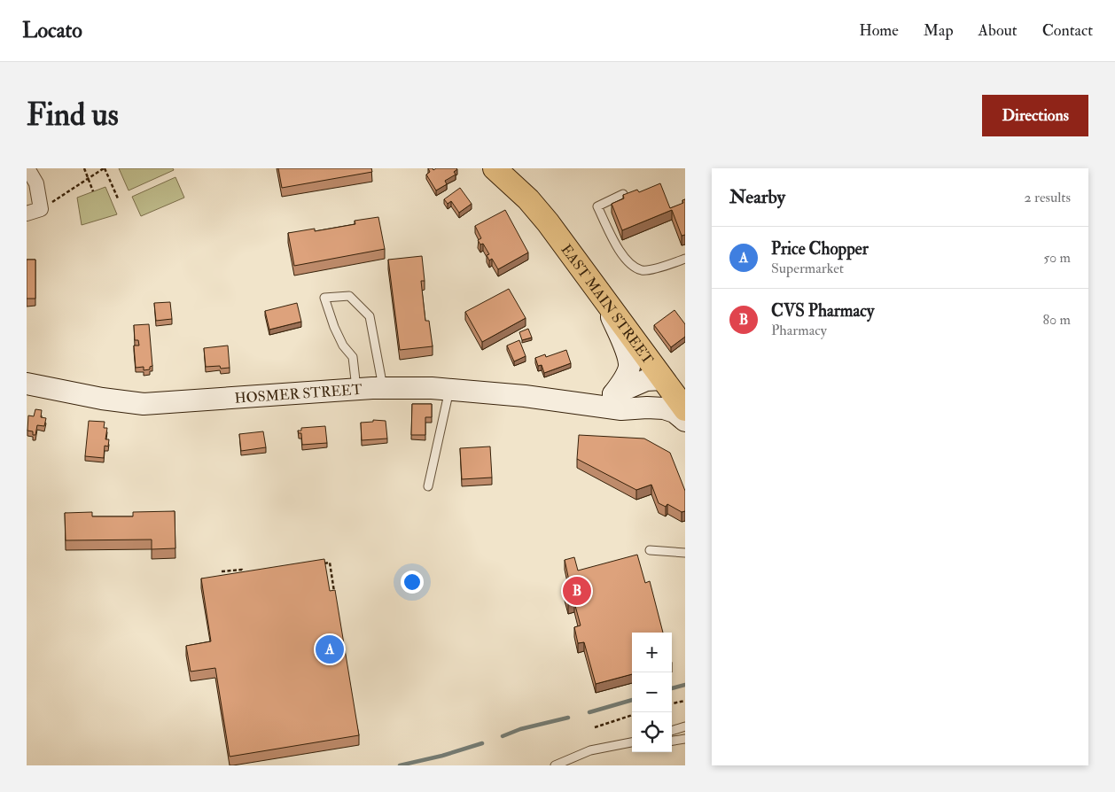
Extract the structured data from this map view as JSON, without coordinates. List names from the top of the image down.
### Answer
{
  "streets": {
    "main road": ["EAST MAIN STREET"],
    "street": ["HOSMER STREET"]
  },
  "crossings": [
    ["EAST MAIN STREET", "HOSMER STREET"]
  ],
  "page": {
    "header": "Locato",
    "nav": [
      "Home",
      "Map",
      "About",
      "Contact"
    ],
    "buttons": "Directions",
    "title": "Find us",
    "heading": ["Nearby", "2 results"],
    "list": [
      {
        "mark": "A",
        "name": "Price Chopper",
        "note": "Supermarket",
        "value": "50 m"
      },
      {
        "mark": "B",
        "name": "CVS Pharmacy",
        "note": "Pharmacy",
        "value": "80 m"
      }
    ],
    "pins": ["B", "A"],
    "map_buttons": ["+", "−"]
  }
}
